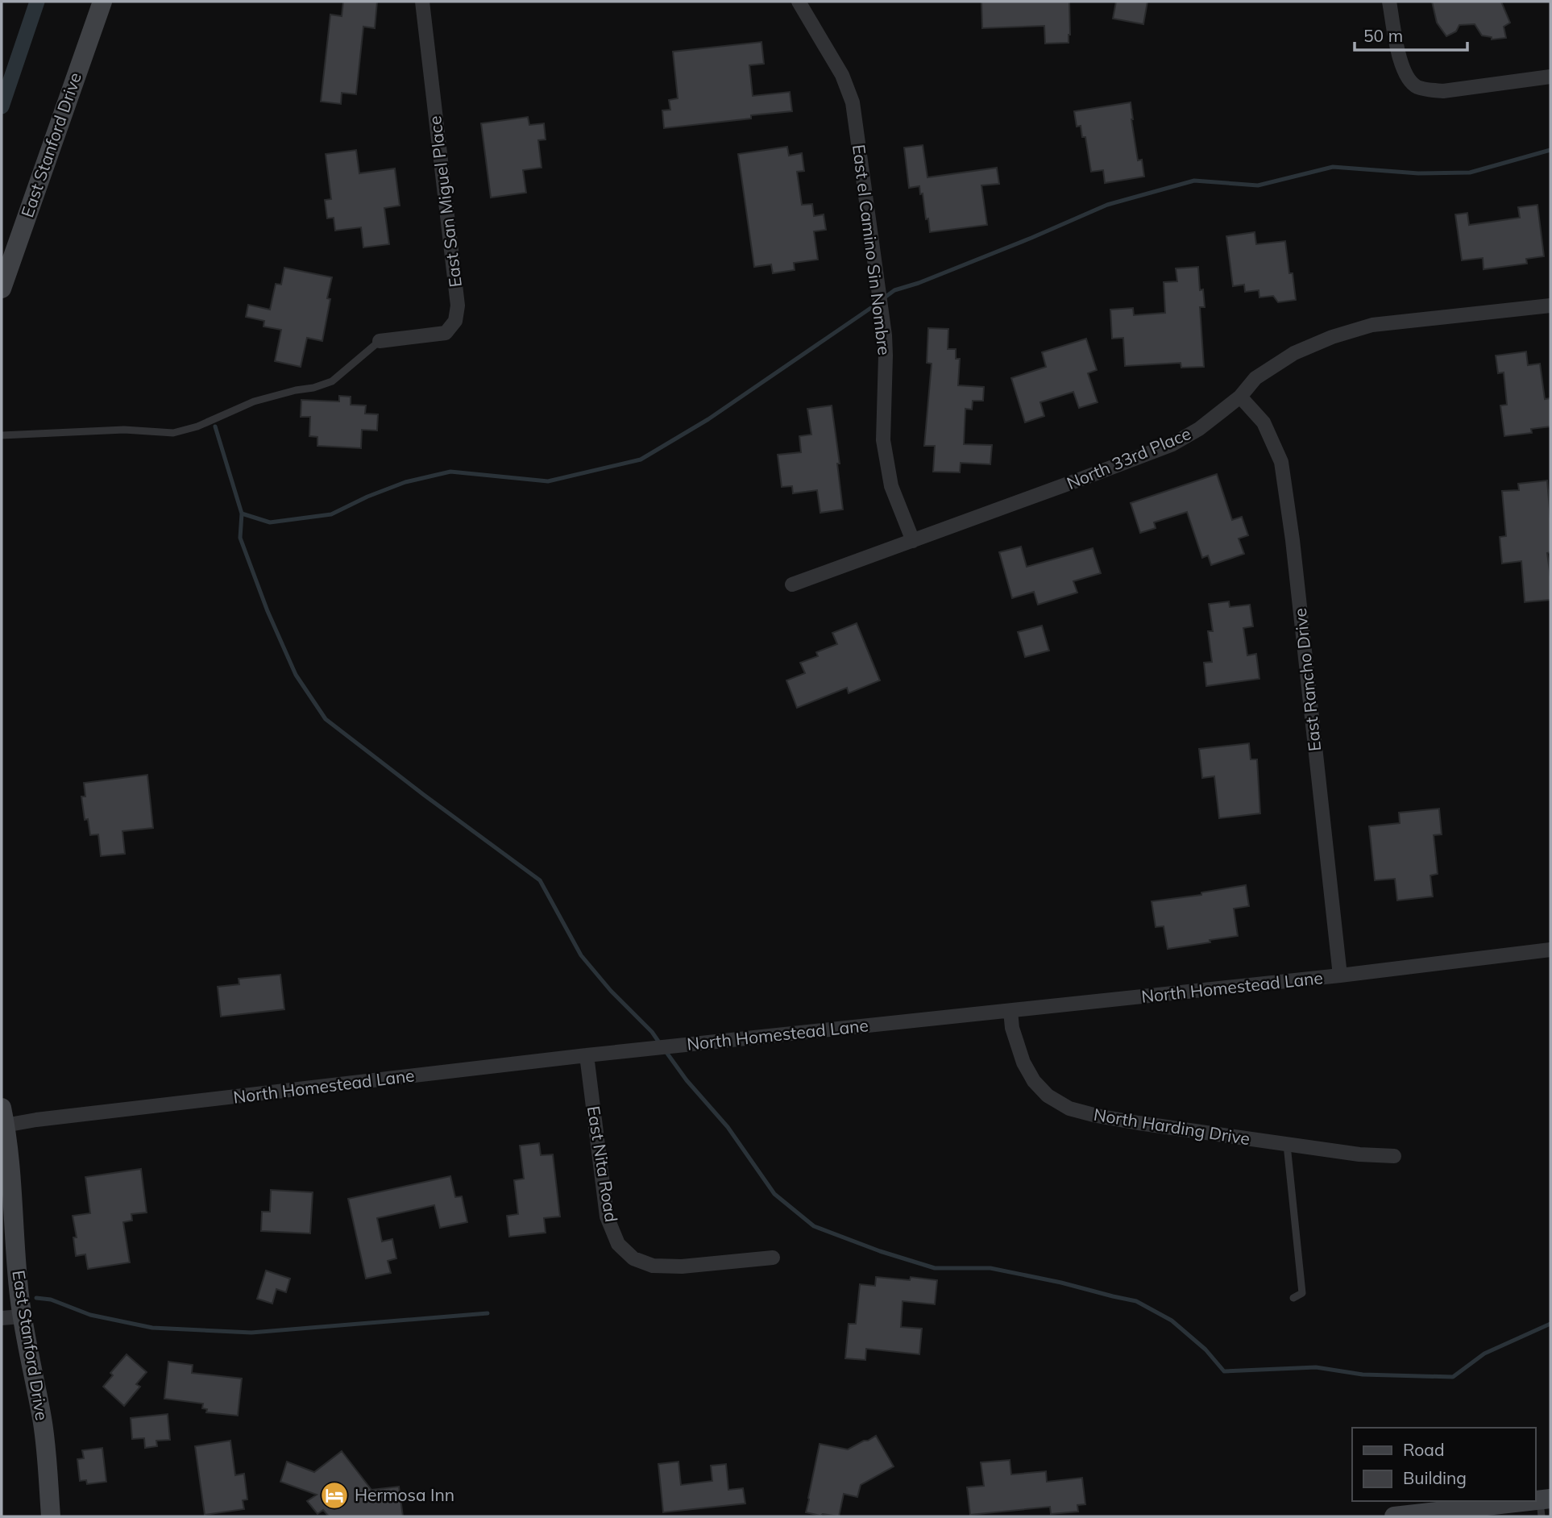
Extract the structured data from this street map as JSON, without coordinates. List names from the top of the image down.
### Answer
{
  "streets": {
    "street": [
      "East Stanford Drive",
      "East San Miguel Place",
      "East el Camino Sin Nombre",
      "North 33rd Place",
      "East Rancho Drive",
      "North Homestead Lane",
      "North Harding Drive",
      "East Nita Road"
    ]
  },
  "crossings": [
    ["East Stanford Drive", "North Homestead Lane"],
    ["East el Camino Sin Nombre", "North 33rd Place"],
    ["North 33rd Place", "East Rancho Drive"],
    ["East Rancho Drive", "North Homestead Lane"],
    ["North Homestead Lane", "North Harding Drive"],
    ["North Homestead Lane", "East Nita Road"]
  ],
  "places": {
    "hotel": ["Hermosa Inn"]
  },
  "legend": ["Road", "Building"],
  "scale_bar": "50 m"
}
